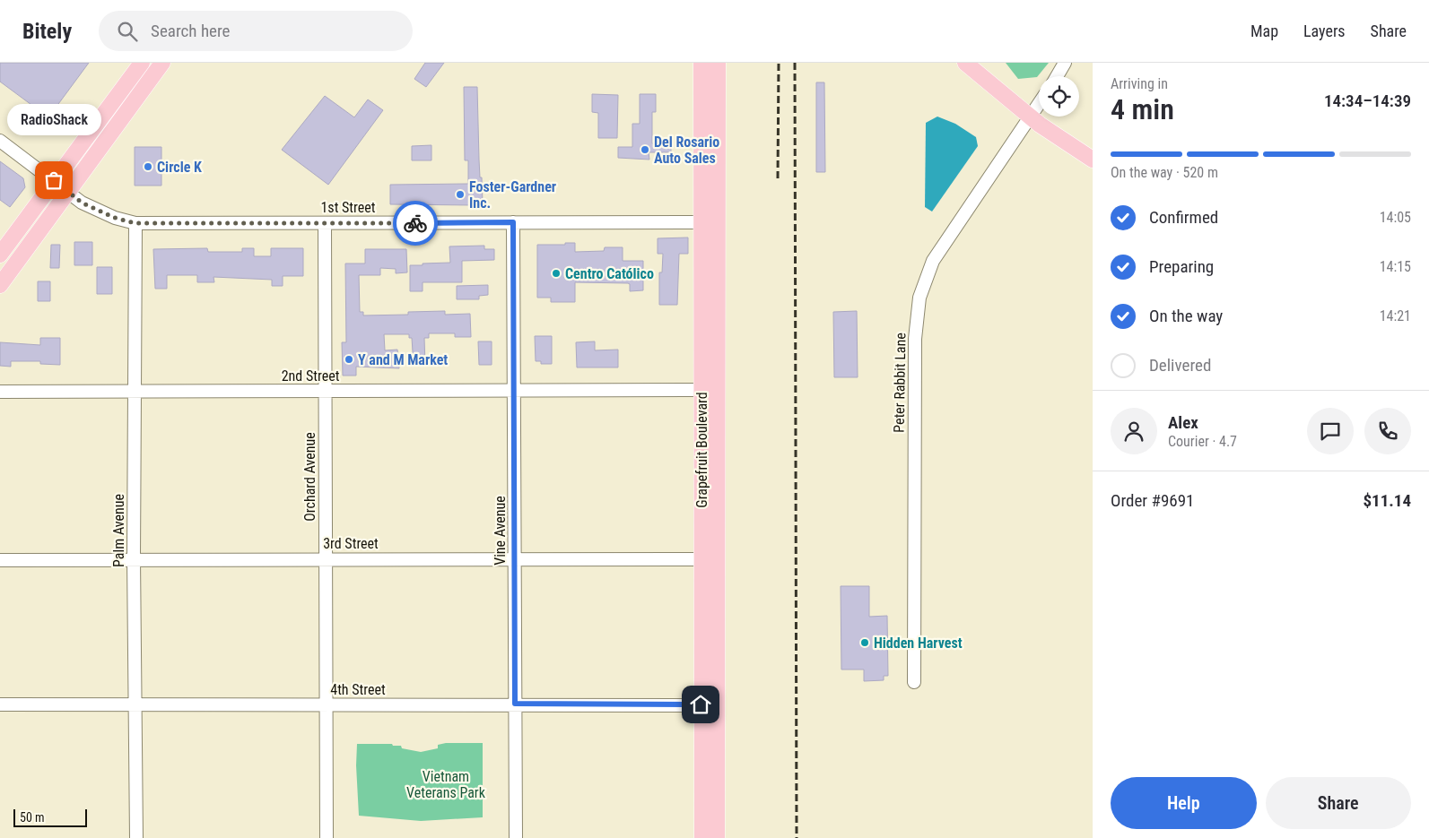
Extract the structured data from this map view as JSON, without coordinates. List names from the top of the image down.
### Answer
{
  "streets": {
    "main road": ["Grapefruit Boulevard"],
    "street": [
      "1st Street",
      "2nd Street",
      "Peter Rabbit Lane",
      "Orchard Avenue",
      "Palm Avenue",
      "Vine Avenue",
      "3rd Street",
      "4th Street"
    ]
  },
  "crossings": [
    ["1st Street", "Grapefruit Boulevard"],
    ["1st Street", "Orchard Avenue"],
    ["1st Street", "Palm Avenue"],
    ["1st Street", "Vine Avenue"],
    ["2nd Street", "Grapefruit Boulevard"],
    ["2nd Street", "Orchard Avenue"],
    ["2nd Street", "Palm Avenue"],
    ["2nd Street", "Vine Avenue"],
    ["Grapefruit Boulevard", "3rd Street"],
    ["Grapefruit Boulevard", "4th Street"],
    ["Orchard Avenue", "3rd Street"],
    ["Orchard Avenue", "4th Street"],
    ["Palm Avenue", "3rd Street"],
    ["Palm Avenue", "4th Street"],
    ["Vine Avenue", "3rd Street"],
    ["Vine Avenue", "4th Street"]
  ],
  "parks": ["Vietnam Veterans Park"],
  "places": [
    "Del Rosario Auto Sales",
    "Circle K",
    "RadioShack",
    "Foster-Gardner Inc.",
    "Centro Católico",
    "Y and M Market",
    "Hidden Harvest"
  ],
  "scale_bar": "50 m",
  "page": {
    "header": "Bitely",
    "search": "Search here",
    "nav": ["Map", "Layers", "Share"],
    "heading": ["4 min", "Arriving in", "14:34–14:39"],
    "panel": [
      "Alex",
      "Courier · 4.7",
      "Order #9691",
      "$11.14"
    ],
    "bubble": "RadioShack",
    "bar": "On the way · 520 m",
    "list": [
      ["Confirmed", "14:05"],
      ["Preparing", "14:15"],
      ["On the way", "14:21"],
      "Delivered"
    ],
    "buttons": ["Help", "Share"],
    "scale": "50 m"
  }
}
